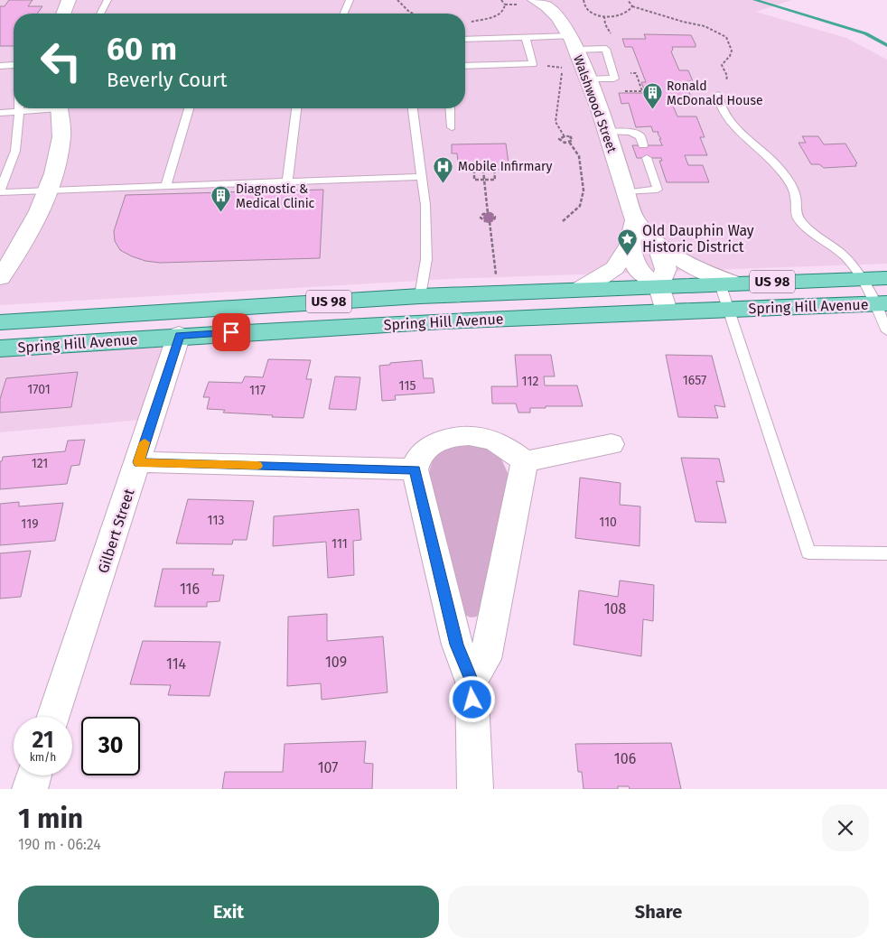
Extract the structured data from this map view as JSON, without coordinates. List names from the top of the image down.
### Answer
{
  "streets": {
    "main road": ["US 98", "Spring Hill Avenue"],
    "street": ["Walshwood Street", "Gilbert Street"]
  },
  "crossings": [
    ["Walshwood Street", "Spring Hill Avenue"],
    ["Spring Hill Avenue", "Gilbert Street"]
  ],
  "places": {
    "building": ["Ronald McDonald House", "Diagnostic & Medical Clinic"],
    "hospital": ["Mobile Infirmary"],
    "place": ["Old Dauphin Way Historic District"]
  },
  "house_numbers": [
    "1657",
    "112",
    "115",
    "1701",
    "117",
    "121",
    "113",
    "110",
    "119",
    "111",
    "116",
    "108",
    "109",
    "114",
    "106",
    "107"
  ],
  "page": {
    "turn": ["60 m", "Beverly Court"],
    "speed": "21 km/h",
    "limit": "30",
    "heading": ["1 min", "190 m · 06:24"],
    "buttons": ["Exit", "Share"]
  }
}
